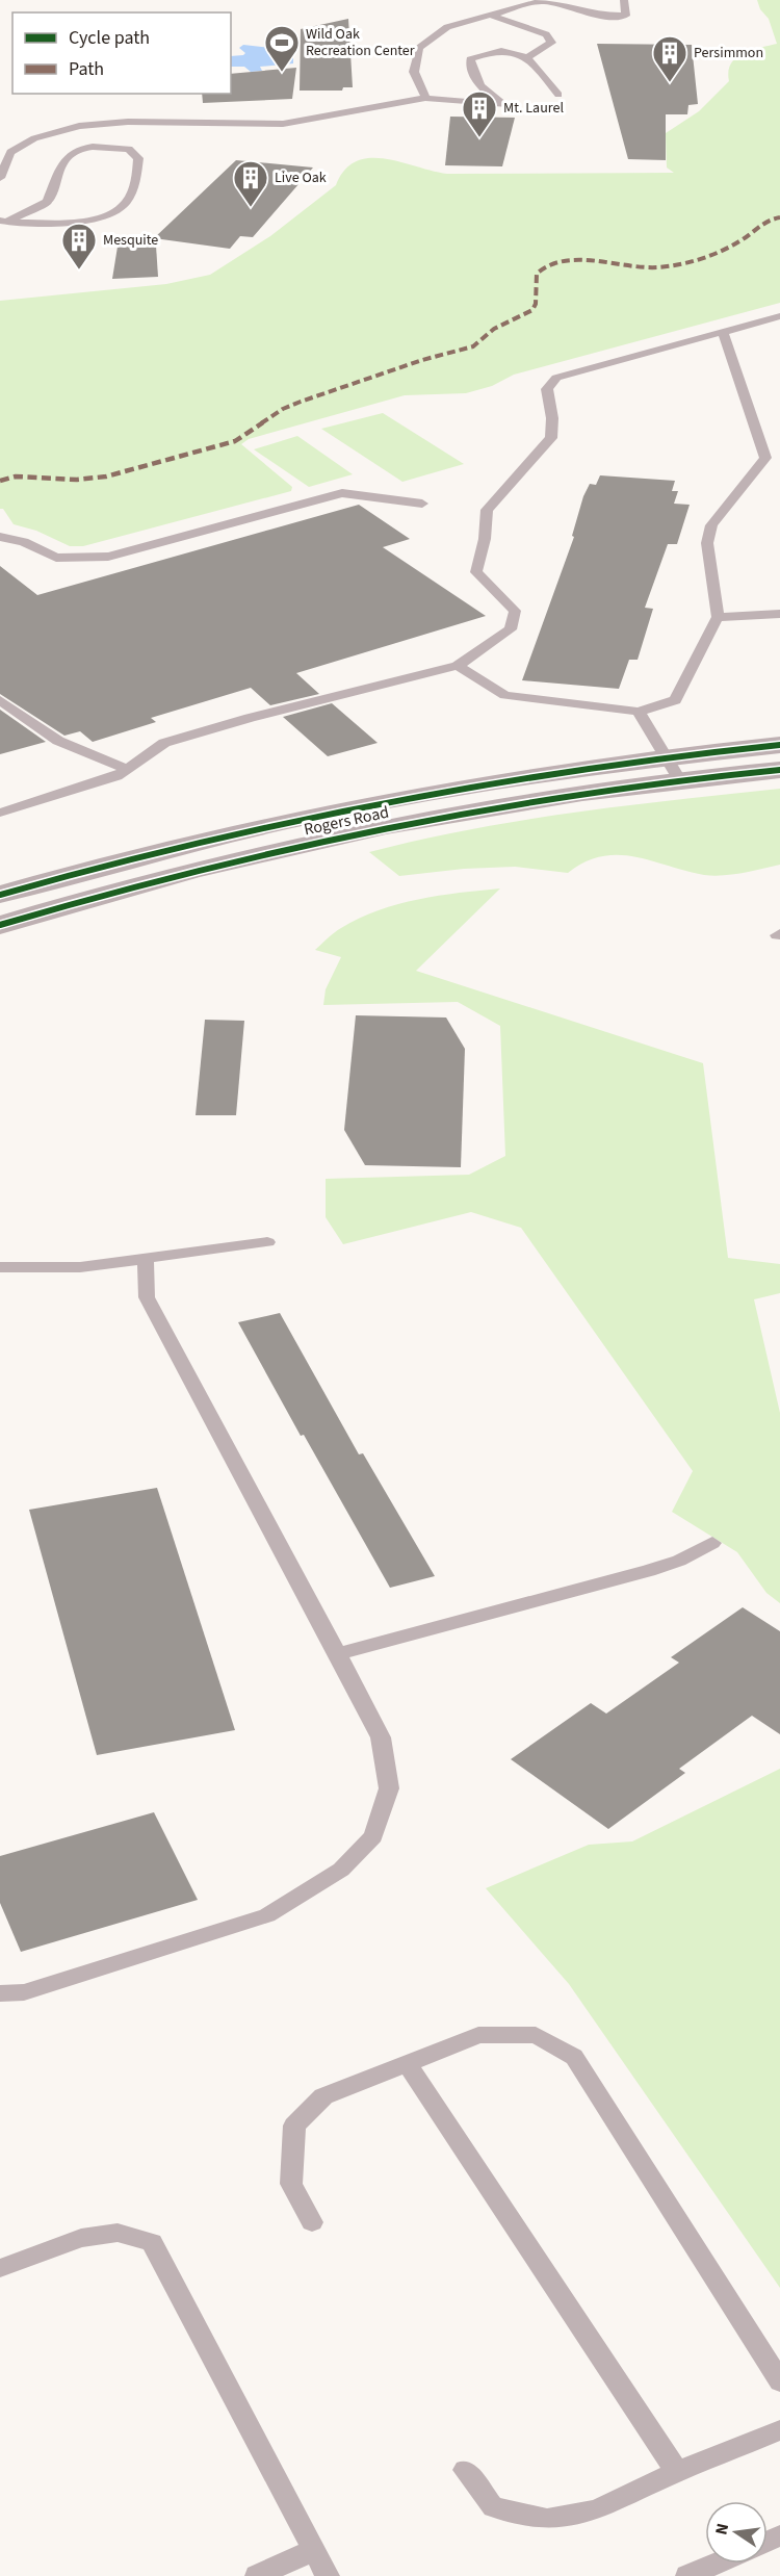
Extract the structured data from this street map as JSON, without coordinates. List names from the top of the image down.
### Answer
{
  "streets": {
    "main road": ["Rogers Road"]
  },
  "places": {
    "sports": ["Wild Oak Recreation Center"],
    "building": [
      "Persimmon",
      "Mt. Laurel",
      "Live Oak",
      "Mesquite"
    ]
  },
  "legend": ["Cycle path", "Path"],
  "north": "left"
}
